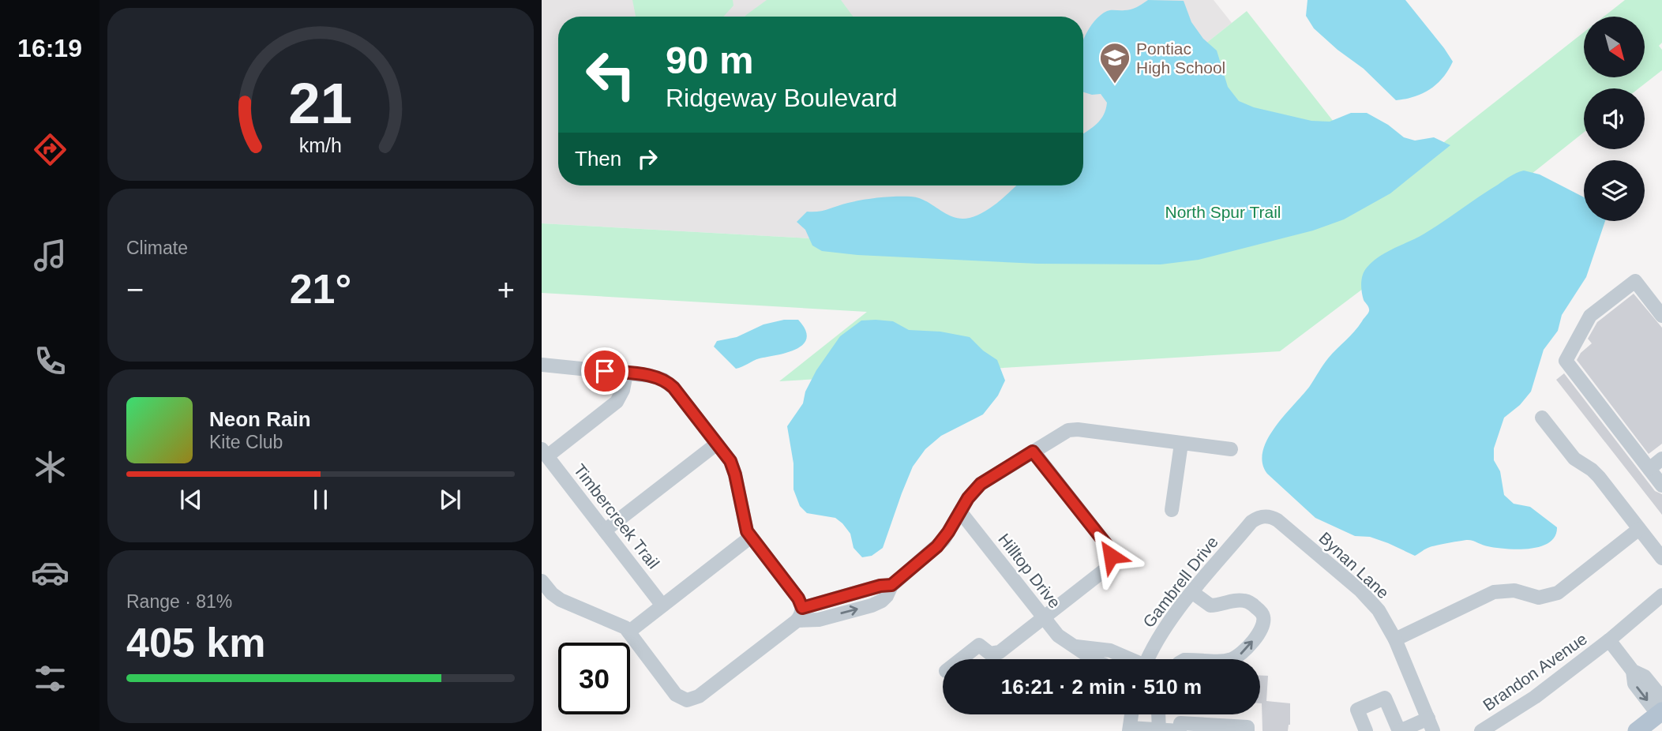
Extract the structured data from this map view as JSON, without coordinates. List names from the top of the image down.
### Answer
{
  "streets": {
    "street": [
      "Timbercreek Trail",
      "Bynan Lane",
      "Hilltop Drive",
      "Gambrell Drive",
      "Brandon Avenue"
    ]
  },
  "crossings": [
    ["Bynan Lane", "Gambrell Drive"]
  ],
  "parks": ["North Spur Trail"],
  "places": {
    "school or university": ["Pontiac High School"]
  },
  "north": "bottom right",
  "page": {
    "tabs": "16:19",
    "turn": ["90 m", "Ridgeway Boulevard"],
    "then": "Then",
    "tile": [
      "Climate",
      ["Range · 81%", "405 km"]
    ],
    "heat": ["−", "21°", "+"],
    "song": ["Neon Rain", "Kite Club"],
    "limit": "30",
    "trip": "16:21 · 2 min · 510 m",
    "gauge": ["21", "km/h"]
  }
}
